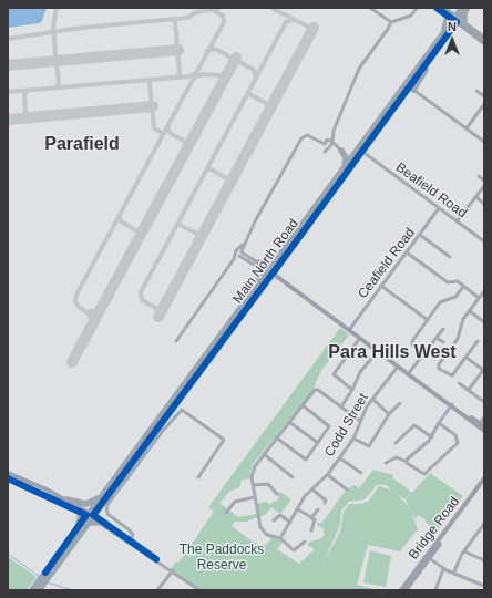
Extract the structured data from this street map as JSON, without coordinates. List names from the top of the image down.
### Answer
{
  "streets": {
    "highway": ["Main North Road"],
    "main road": ["Bridge Road"],
    "street": ["Beafield Road", "Ceafield Road", "Codd Street"]
  },
  "crossings": [
    ["Beafield Road", "Ceafield Road"]
  ],
  "districts": ["Parafield", "Para Hills West"],
  "parks": ["The Paddocks Reserve"],
  "north": "top"
}
